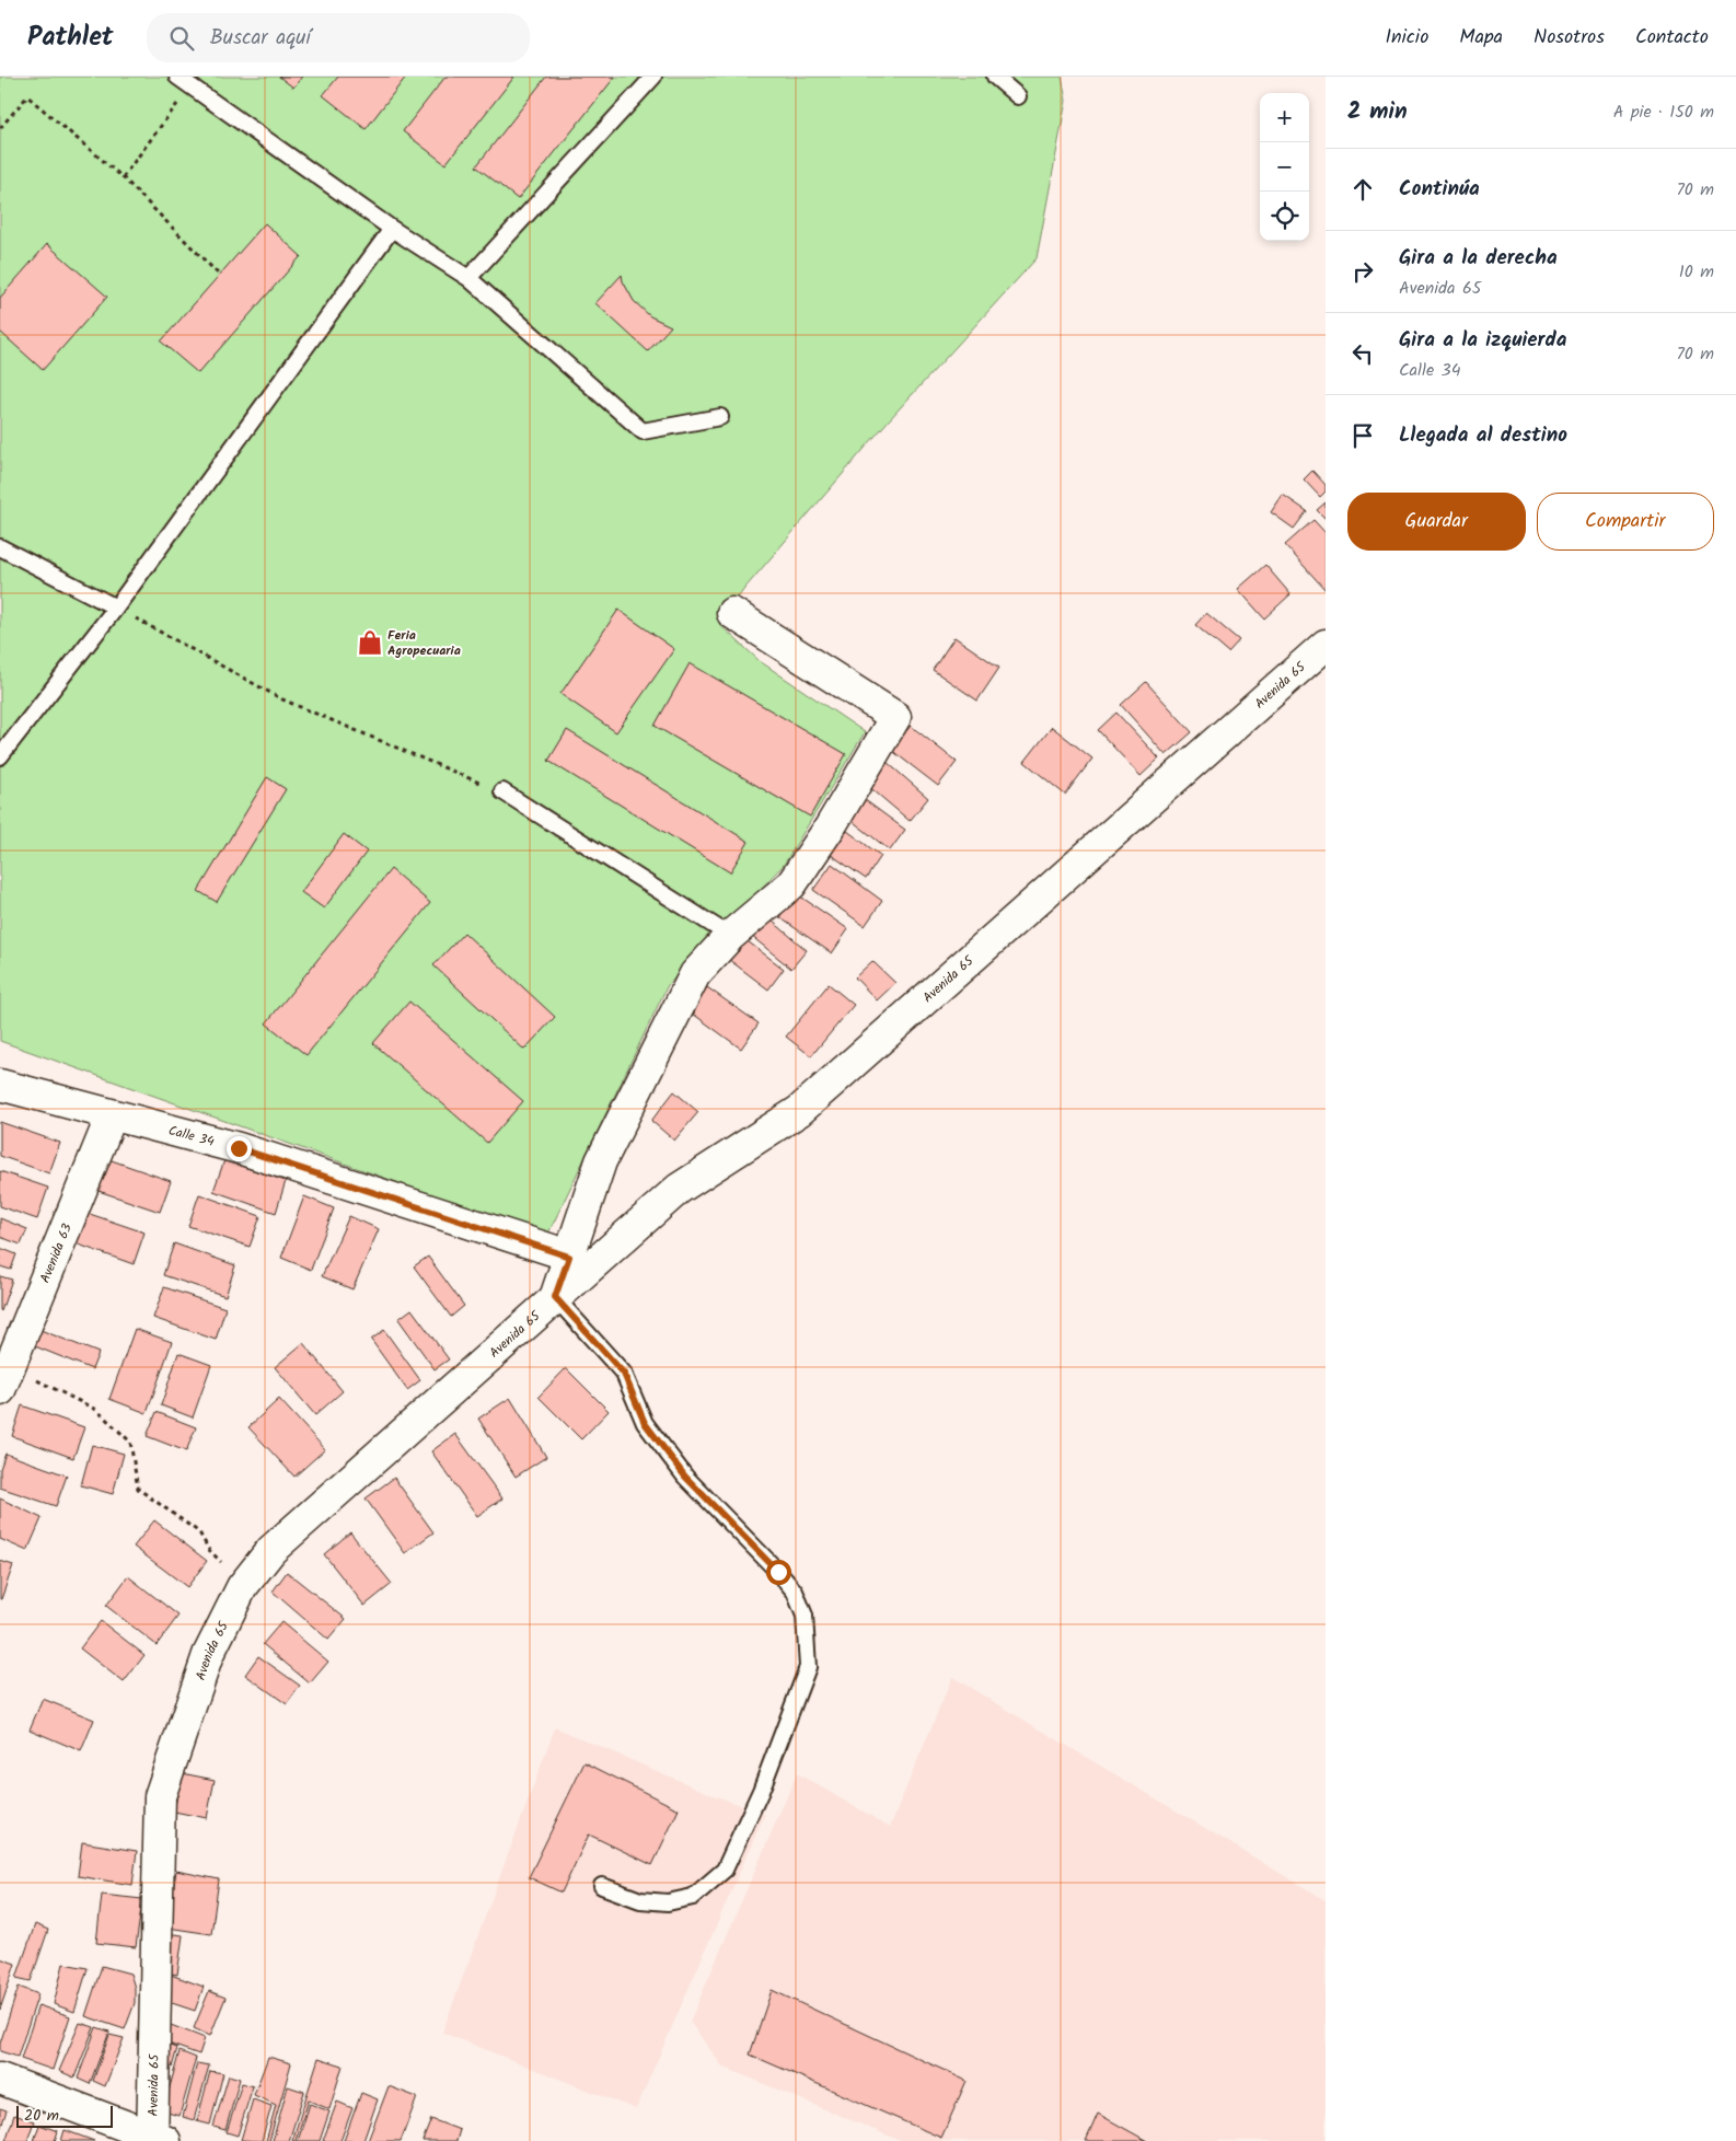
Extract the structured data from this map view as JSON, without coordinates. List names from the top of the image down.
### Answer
{
  "streets": {
    "street": ["Avenida 65", "Calle 34", "Avenida 63"]
  },
  "crossings": [
    ["Avenida 65", "Calle 34"],
    ["Calle 34", "Avenida 63"]
  ],
  "places": {
    "shop": ["Feria Agropecuaria"]
  },
  "scale_bar": "20 m",
  "page": {
    "header": "Pathlet",
    "search": "Buscar aquí",
    "nav": [
      "Inicio",
      "Mapa",
      "Nosotros",
      "Contacto"
    ],
    "heading": ["2 min", "A pie · 150 m"],
    "map_buttons": ["+", "−"],
    "list": [
      ["Continúa", "70 m"],
      ["Gira a la derecha", "Avenida 65", "10 m"],
      ["Gira a la izquierda", "Calle 34", "70 m"],
      "Llegada al destino"
    ],
    "buttons": ["Guardar", "Compartir"],
    "scale": "20 m"
  }
}
